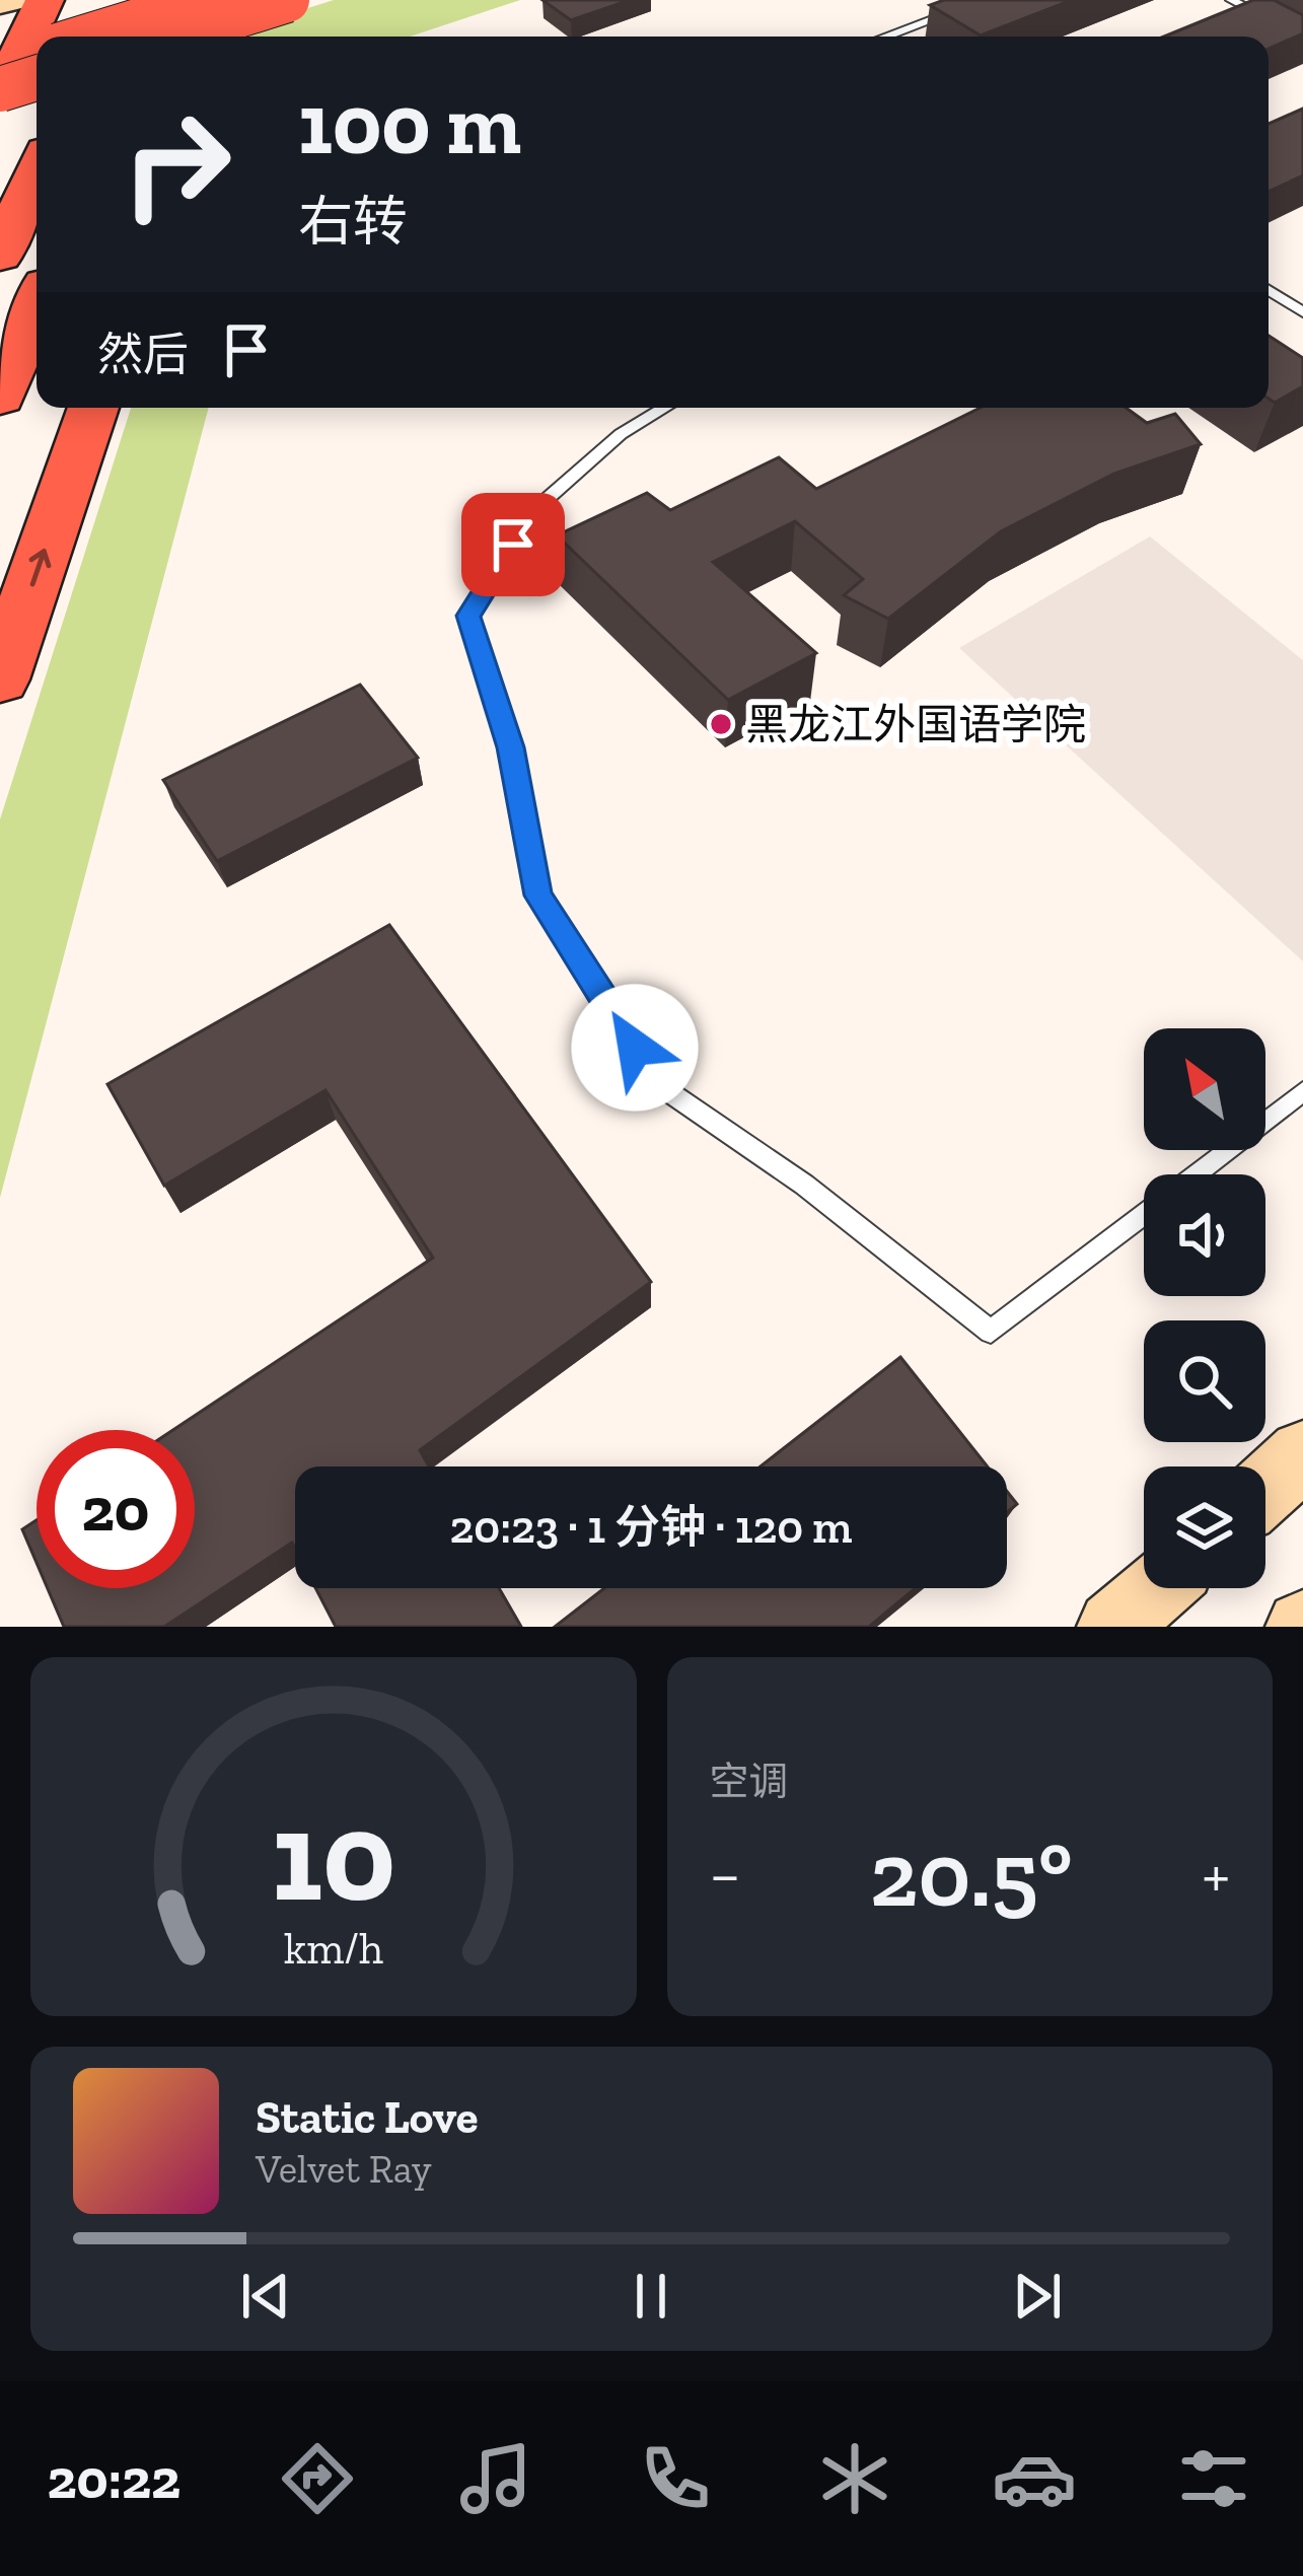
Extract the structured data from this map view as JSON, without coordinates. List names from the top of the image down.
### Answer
{
  "places": ["黑龙江外国语学院"],
  "north": "top left",
  "page": {
    "turn": ["100 m", "右转"],
    "then": "然后",
    "limit": "20",
    "trip": "20:23 · 1 分钟 · 120 m",
    "tile": "空调",
    "heat": ["−", "20.5°", "+"],
    "song": ["Static Love", "Velvet Ray"],
    "tabs": "20:22",
    "gauge": ["10", "km/h"]
  }
}
